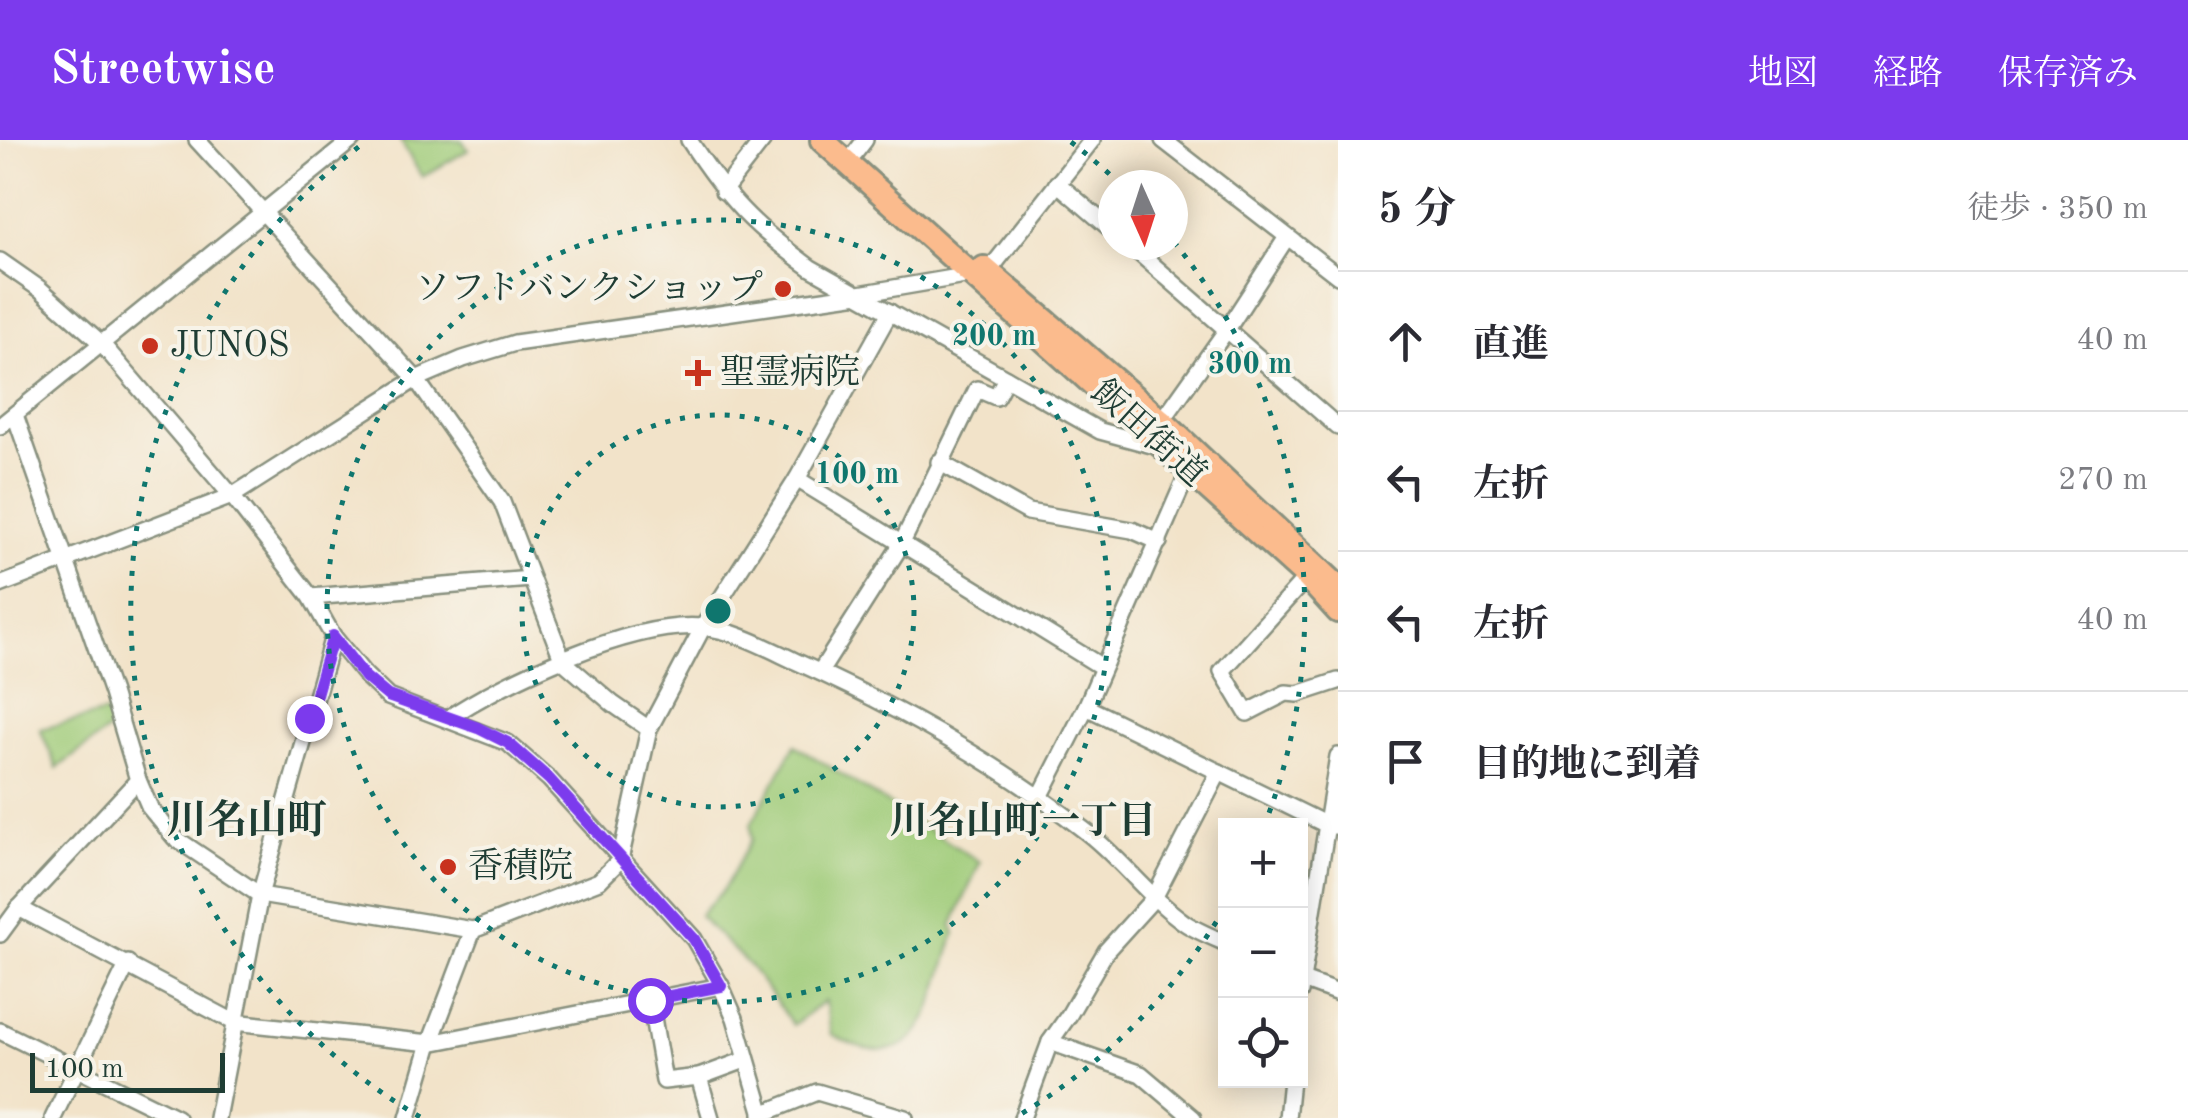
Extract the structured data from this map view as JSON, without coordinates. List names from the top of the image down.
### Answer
{
  "streets": {
    "highway": ["飯田街道"]
  },
  "districts": ["川名山町", "川名山町一丁目"],
  "places": {
    "other": ["ソフトバンクショップ", "JUNOS", "香積院"],
    "health": ["聖霊病院"]
  },
  "scale_bar": "100 m",
  "north": "bottom",
  "page": {
    "header": "Streetwise",
    "nav": ["地図", "経路", "保存済み"],
    "heading": ["5 分", "徒歩 · 350 m"],
    "list": [
      ["直進", "40 m"],
      ["左折", "270 m"],
      ["左折", "40 m"],
      "目的地に到着"
    ],
    "map_buttons": ["+", "−"],
    "scale": "100 m"
  },
  "rings": ["200 m", "300 m", "100 m"]
}
